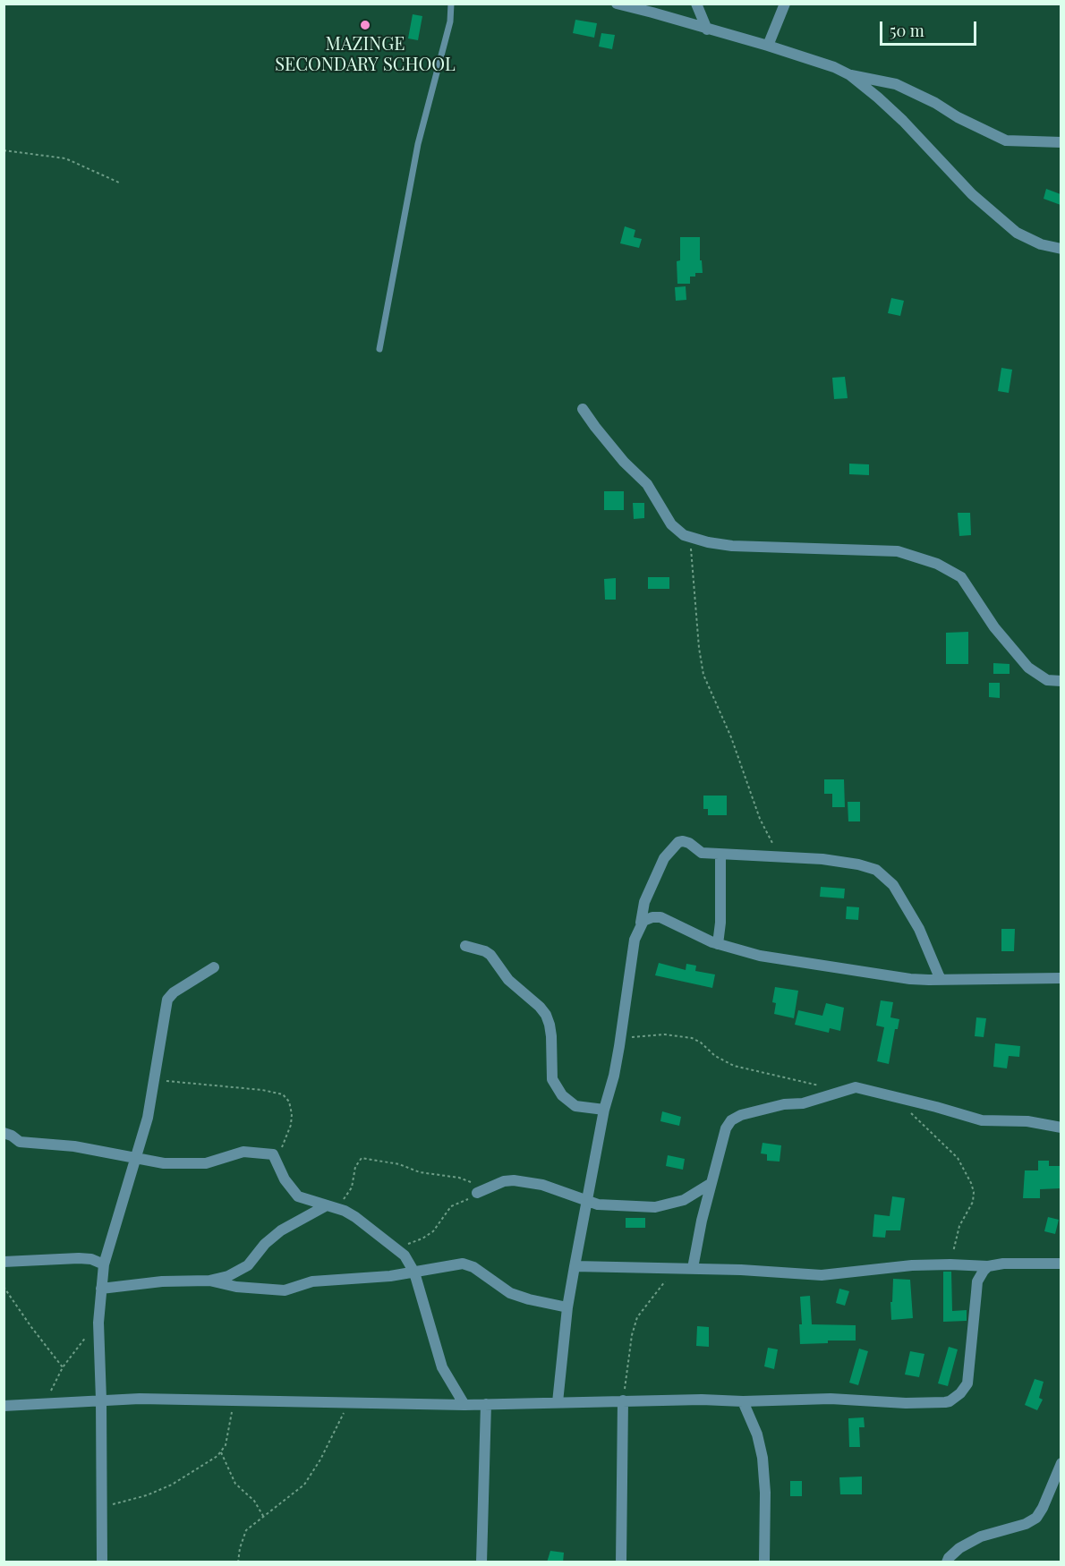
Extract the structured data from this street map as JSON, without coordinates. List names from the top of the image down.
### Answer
{
  "places": ["MAZINGE SECONDARY SCHOOL"],
  "scale_bar": "50 m"
}
